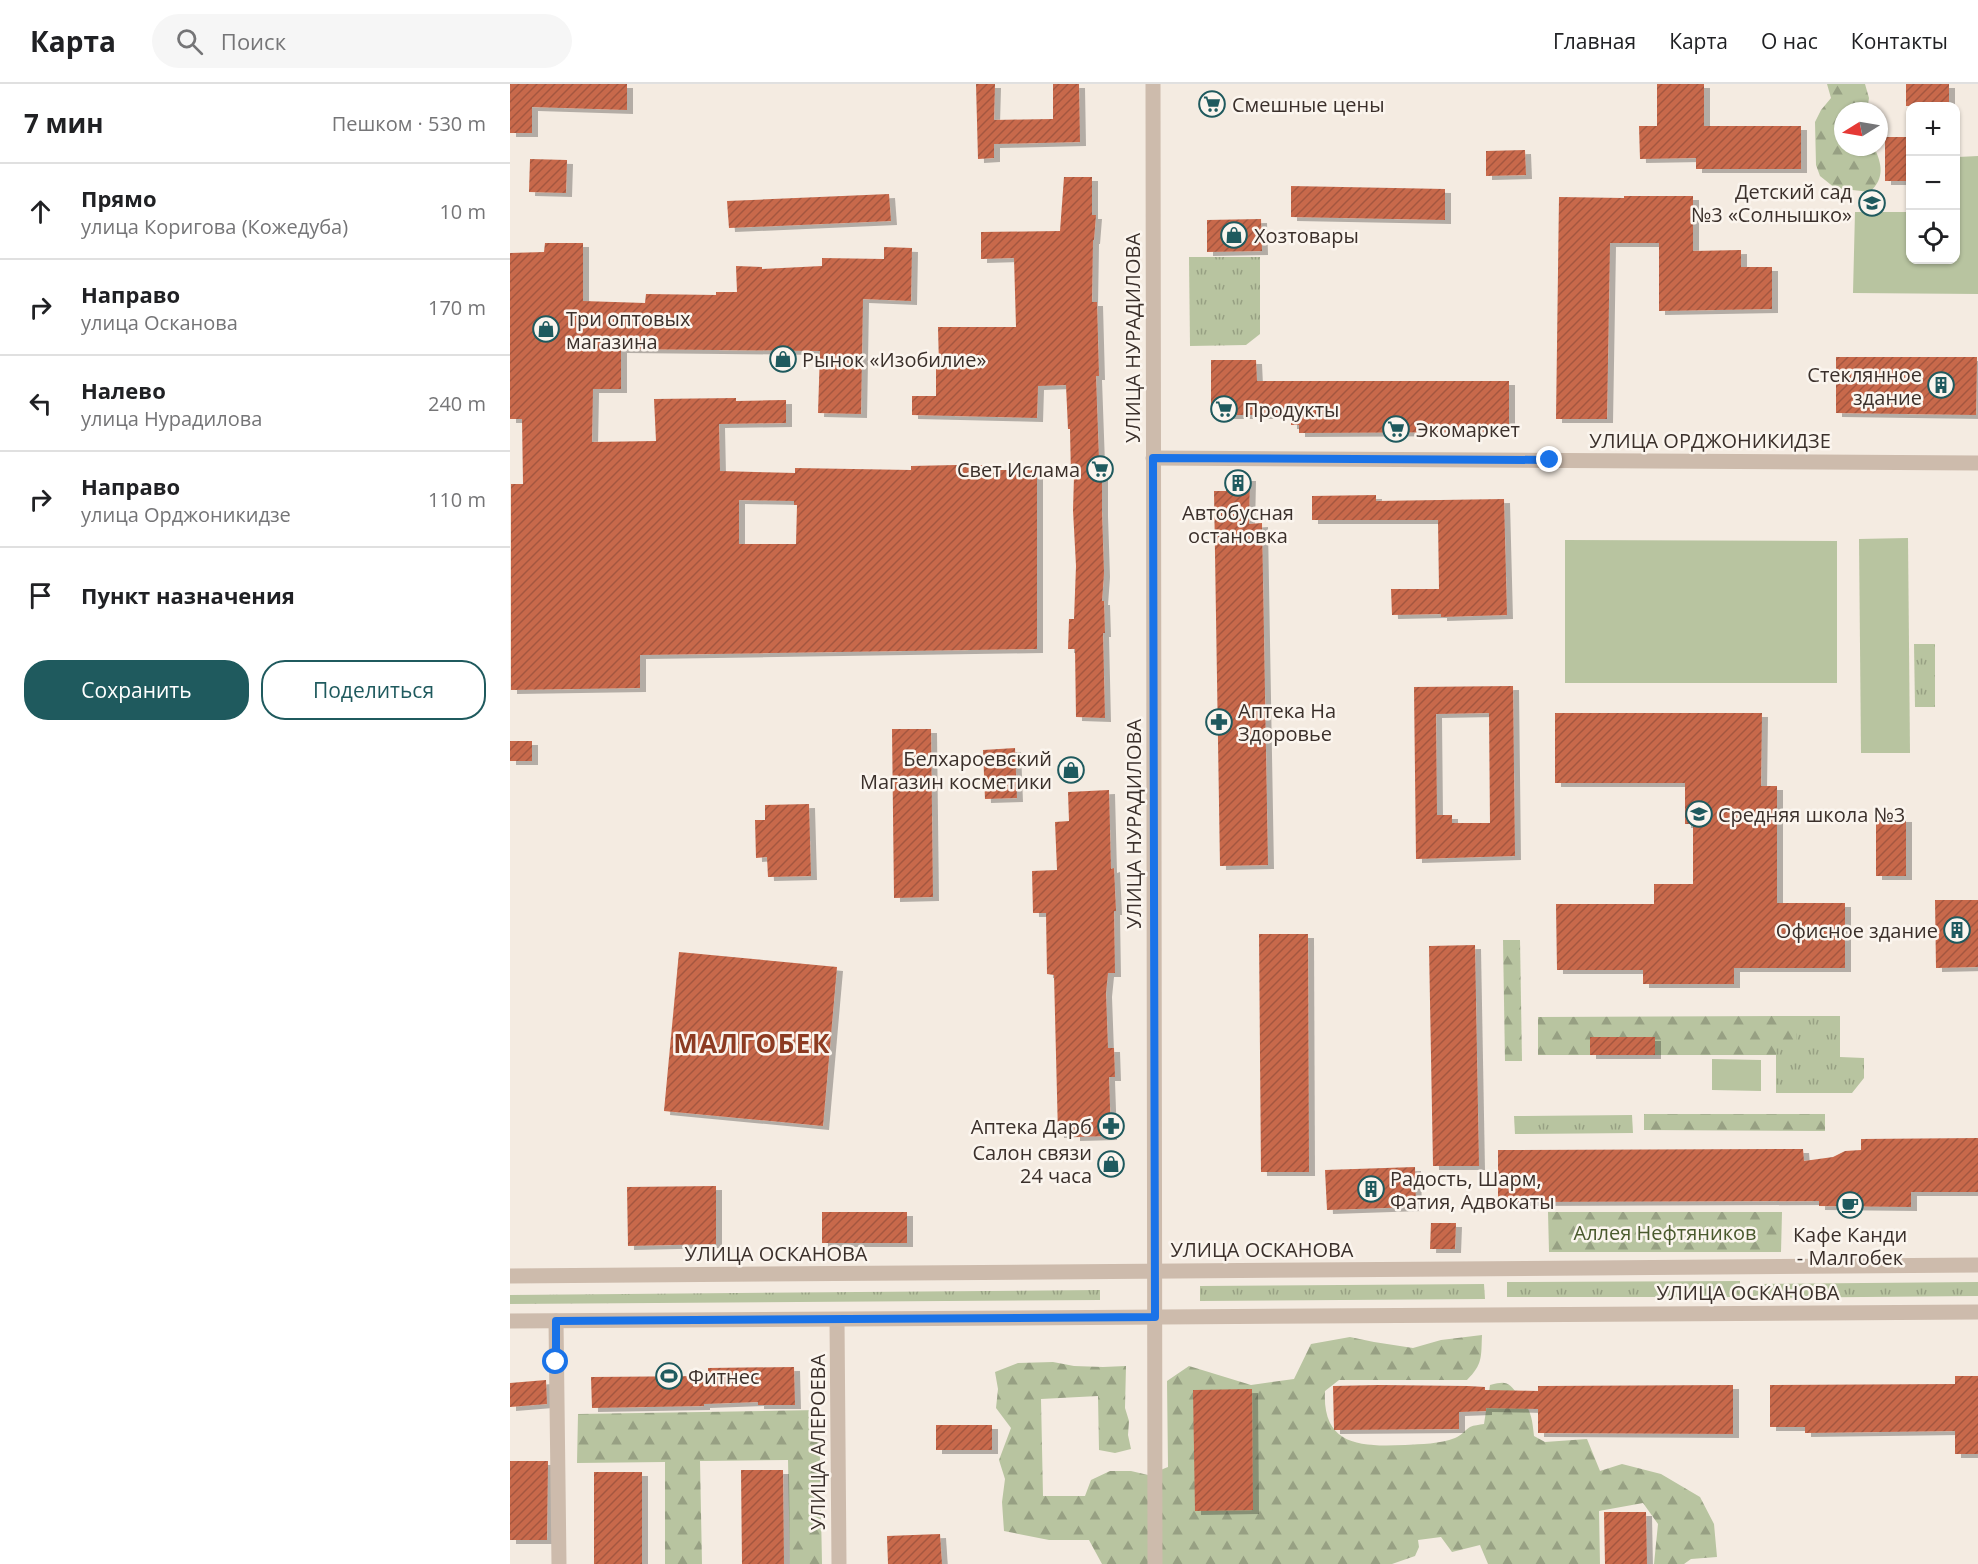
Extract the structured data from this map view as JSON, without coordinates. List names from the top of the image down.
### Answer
{
  "streets": {
    "street": [
      "УЛИЦА НУРАДИЛОВА",
      "УЛИЦА ОРДЖОНИКИДЗЕ",
      "УЛИЦА ОСКАНОВА",
      "УЛИЦА АЛЕРОЕВА"
    ]
  },
  "crossings": [
    ["УЛИЦА НУРАДИЛОВА", "УЛИЦА ОРДЖОНИКИДЗЕ"],
    ["УЛИЦА НУРАДИЛОВА", "УЛИЦА ОСКАНОВА"],
    ["УЛИЦА ОСКАНОВА", "УЛИЦА АЛЕРОЕВА"]
  ],
  "districts": ["МАЛГОБЕК"],
  "parks": ["Аллея Нефтяников"],
  "places": {
    "supermarket": [
      "Смешные цены",
      "Продукты",
      "Экомаркет",
      "Свет Ислама"
    ],
    "school or university": ["Детский сад №3 «Солнышко»", "Средняя школа №3"],
    "shop": [
      "Хозтовары",
      "Три оптовых магазина",
      "Рынок «Изобилие»",
      "Белхароевский Магазин косметики",
      "Салон связи 24 часа"
    ],
    "building": [
      "Стеклянное здание",
      "Автобусная остановка",
      "Офисное здание",
      "Радость, Шарм, Фатия, Адвокаты"
    ],
    "pharmacy": ["Аптека На Здоровье", "Аптека Дарб"],
    "cafe": ["Кафе Канди - Малгобек"],
    "sports": ["Фитнес"]
  },
  "north": "left",
  "page": {
    "header": "Карта",
    "search": "Поиск",
    "nav": [
      "Главная",
      "Карта",
      "О нас",
      "Контакты"
    ],
    "heading": ["7 мин", "Пешком · 530 m"],
    "map_buttons": ["+", "−"],
    "list": [
      ["Прямо", "улица Коригова (Кожедуба)", "10 m"],
      ["Направо", "улица Осканова", "170 m"],
      ["Налево", "улица Нурадилова", "240 m"],
      ["Направо", "улица Орджоникидзе", "110 m"],
      "Пункт назначения"
    ],
    "buttons": ["Сохранить", "Поделиться"]
  }
}
